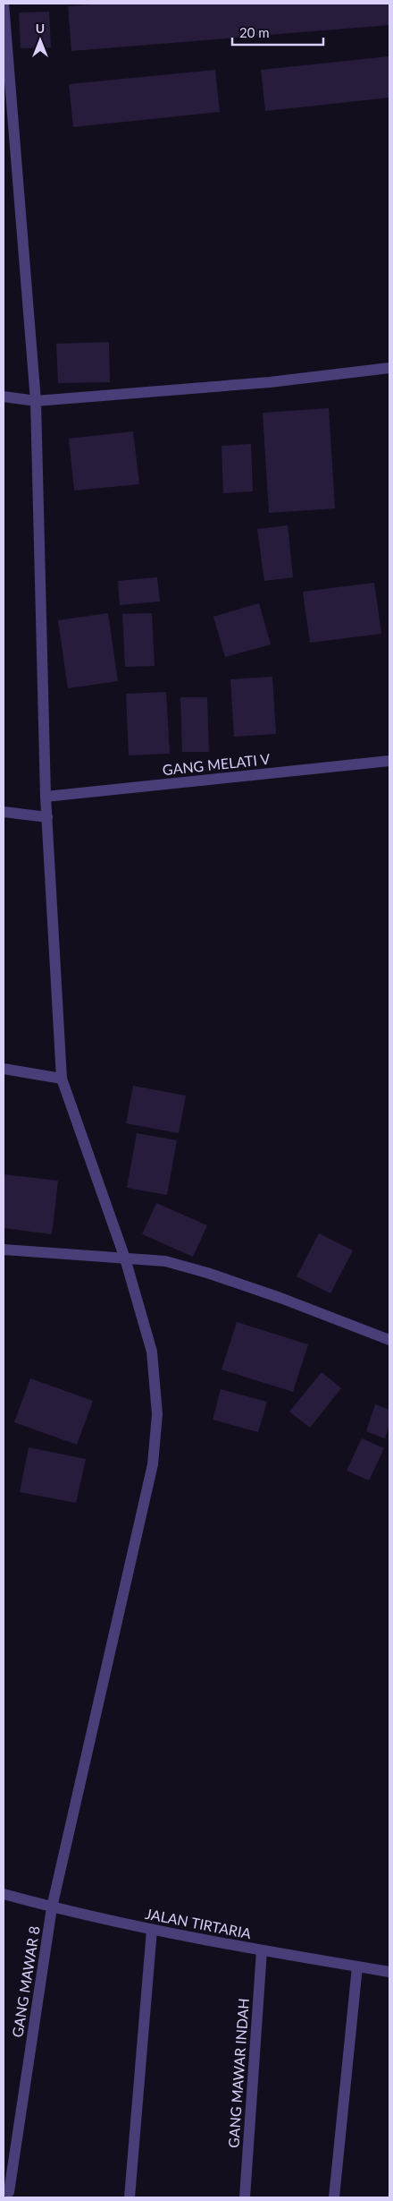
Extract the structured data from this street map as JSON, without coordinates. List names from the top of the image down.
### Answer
{
  "streets": {
    "street": [
      "GANG MELATI V",
      "JALAN TIRTARIA",
      "GANG MAWAR 8",
      "GANG MAWAR INDAH"
    ]
  },
  "crossings": [
    ["GANG MELATI V", "GANG MAWAR 8"],
    ["JALAN TIRTARIA", "GANG MAWAR 8"],
    ["JALAN TIRTARIA", "GANG MAWAR INDAH"]
  ],
  "scale_bar": "20 m",
  "north": "top"
}
